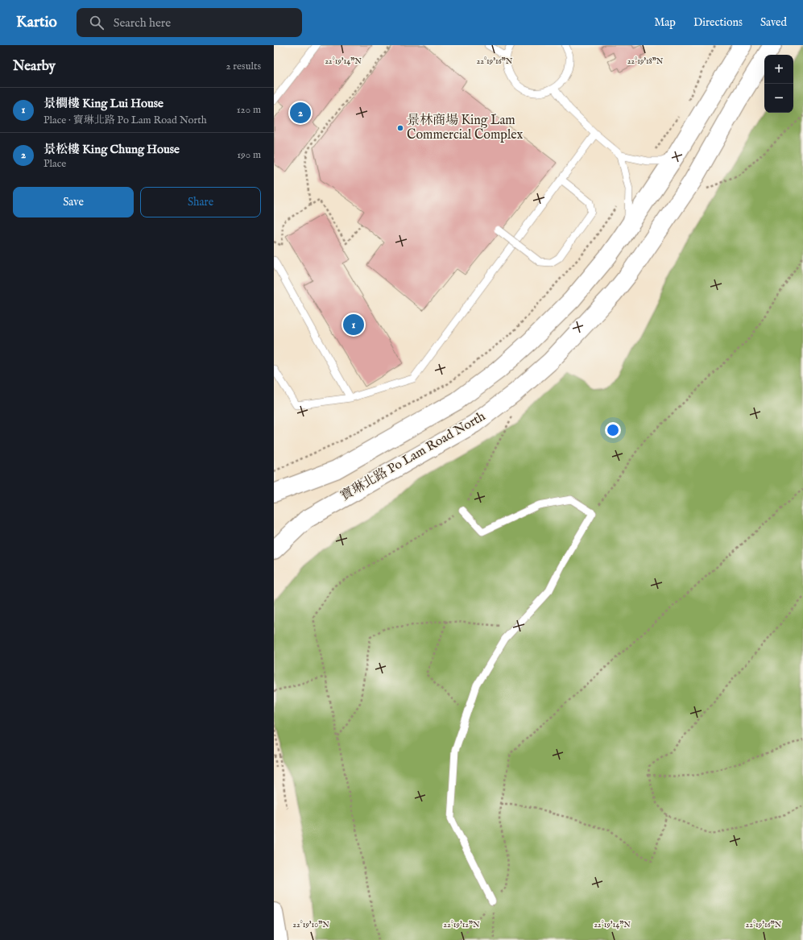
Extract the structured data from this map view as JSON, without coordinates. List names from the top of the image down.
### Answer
{
  "streets": {
    "main road": ["寶琳北路 Po Lam Road North"]
  },
  "places": ["景林商場 King Lam Commercial Complex"],
  "page": {
    "header": "Kartio",
    "search": "Search here",
    "nav": ["Map", "Directions", "Saved"],
    "heading": ["Nearby", "2 results"],
    "map_buttons": ["+", "−"],
    "list": [
      {
        "mark": "1",
        "name": "景櫚樓 King Lui House",
        "note": "Place · 寶琳北路 Po Lam Road North",
        "value": "120 m"
      },
      {
        "mark": "2",
        "name": "景松樓 King Chung House",
        "note": "Place",
        "value": "190 m"
      }
    ],
    "pins": ["2", "1"],
    "buttons": ["Save", "Share"]
  },
  "coordinates": [
    "22°19'14\"N",
    "22°19'16\"N",
    "22°19'18\"N",
    "22°19'10\"N",
    "22°19'12\"N"
  ]
}
